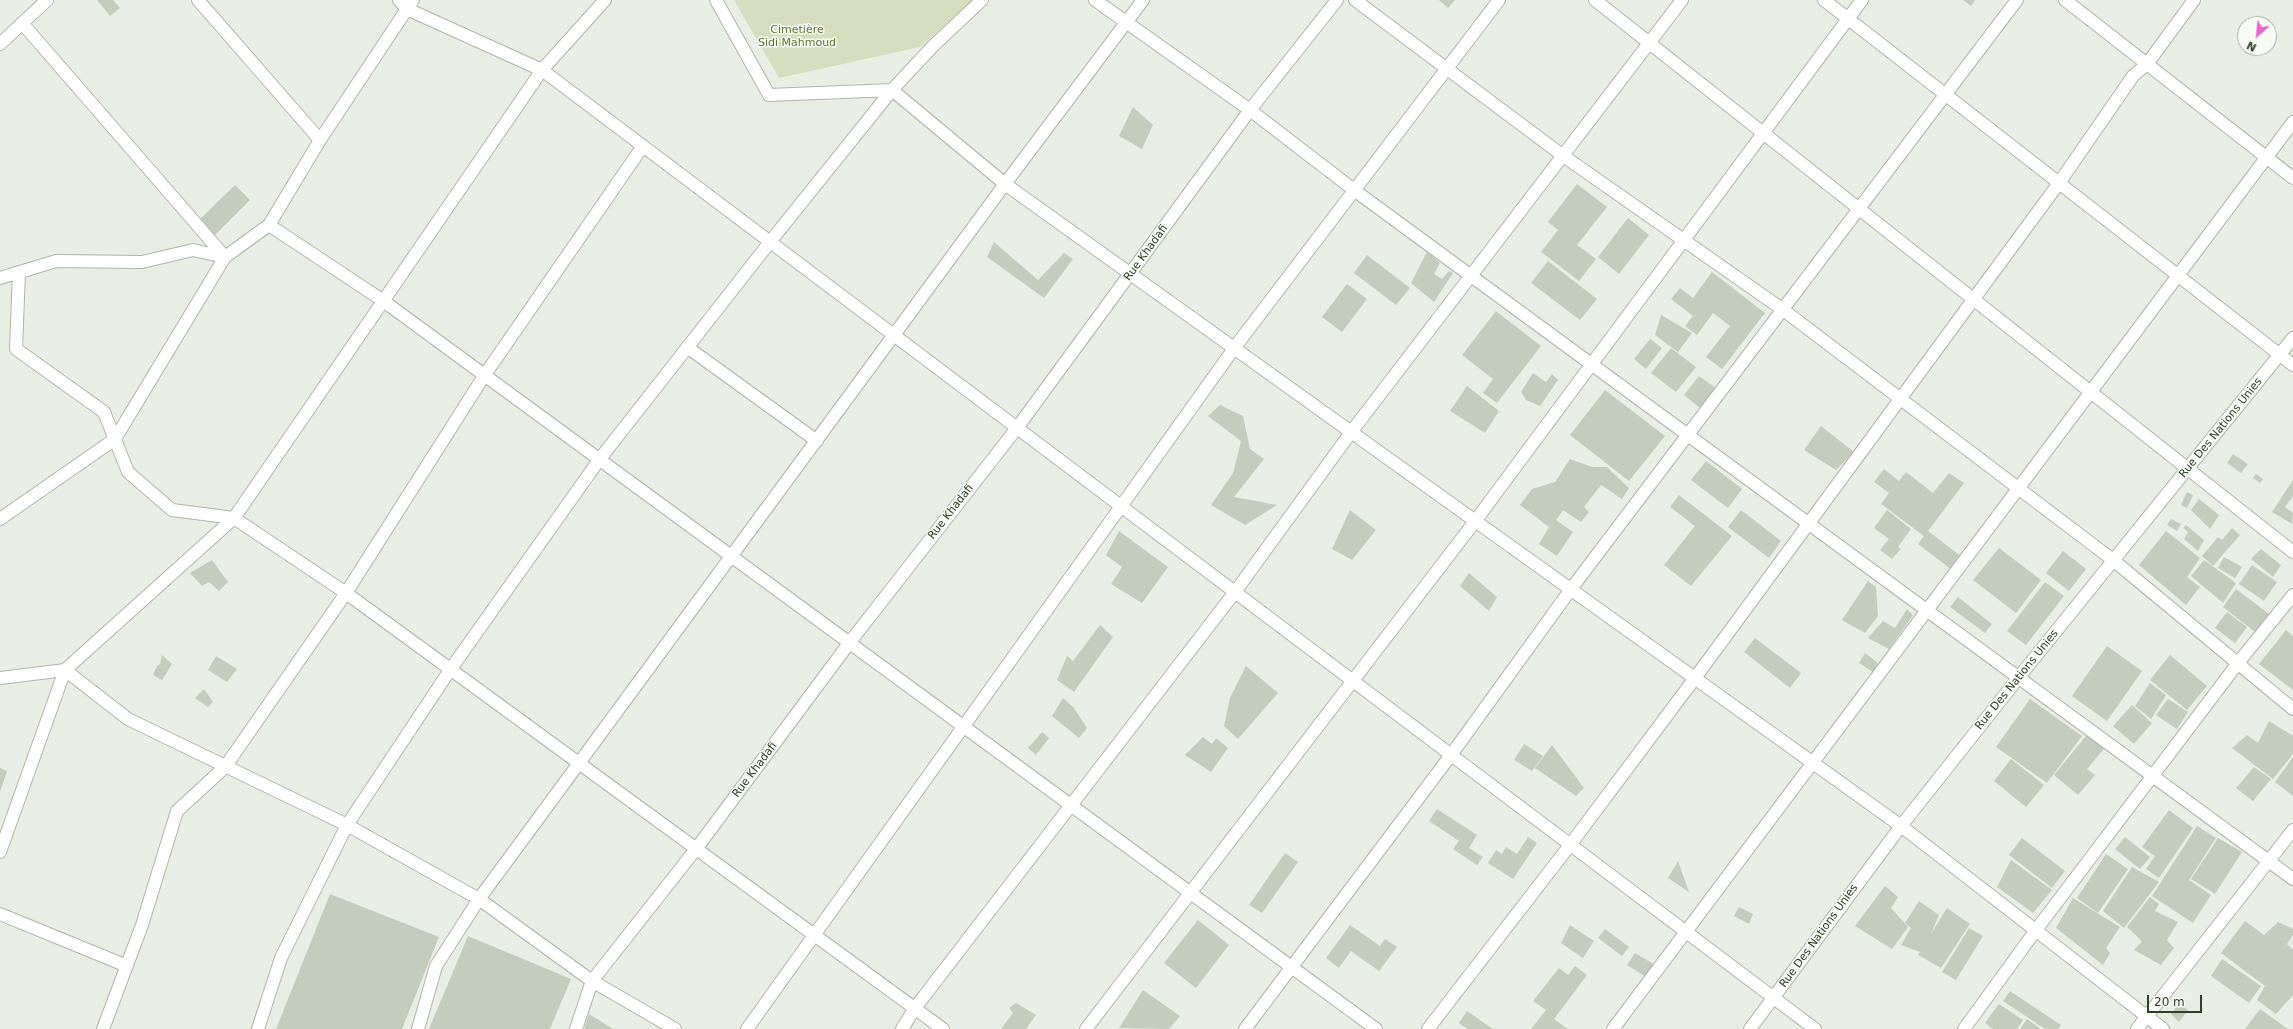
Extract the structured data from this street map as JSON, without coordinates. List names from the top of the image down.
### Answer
{
  "streets": {
    "street": ["Rue Khadafi", "Rue Des Nations Unies"]
  },
  "parks": ["Cimetière Sidi Mahmoud"],
  "scale_bar": "20 m",
  "north": "bottom left"
}
